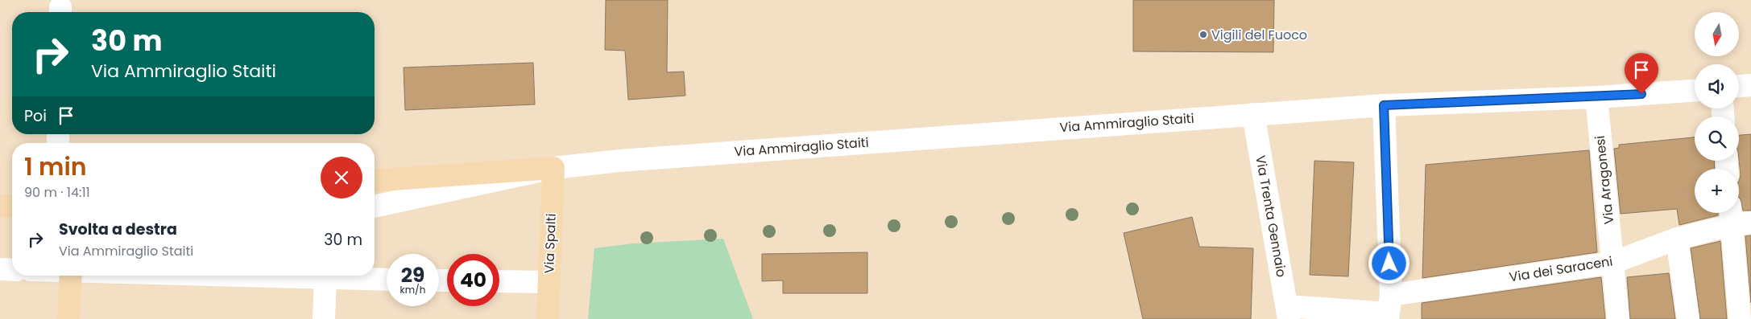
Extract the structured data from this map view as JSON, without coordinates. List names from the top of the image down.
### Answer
{
  "streets": {
    "main road": ["Via Spalti"],
    "street": [
      "Via Ammiraglio Staiti",
      "Via Aragonesi",
      "Via Trenta Gennaio",
      "Via dei Saraceni"
    ]
  },
  "crossings": [
    ["Via Ammiraglio Staiti", "Via Aragonesi"],
    ["Via Ammiraglio Staiti", "Via Trenta Gennaio"],
    ["Via Ammiraglio Staiti", "Via Spalti"],
    ["Via Aragonesi", "Via dei Saraceni"],
    ["Via Trenta Gennaio", "Via dei Saraceni"]
  ],
  "places": ["Vigili del Fuoco"],
  "north": "bottom",
  "page": {
    "map_buttons": "+",
    "turn": ["30 m", "Via Ammiraglio Staiti"],
    "then": "Poi",
    "heading": ["1 min", "90 m · 14:11"],
    "list": [
      {
        "name": "Svolta a destra",
        "note": "Via Ammiraglio Staiti",
        "value": "30 m"
      }
    ],
    "speed": "29 km/h",
    "limit": "40"
  }
}
